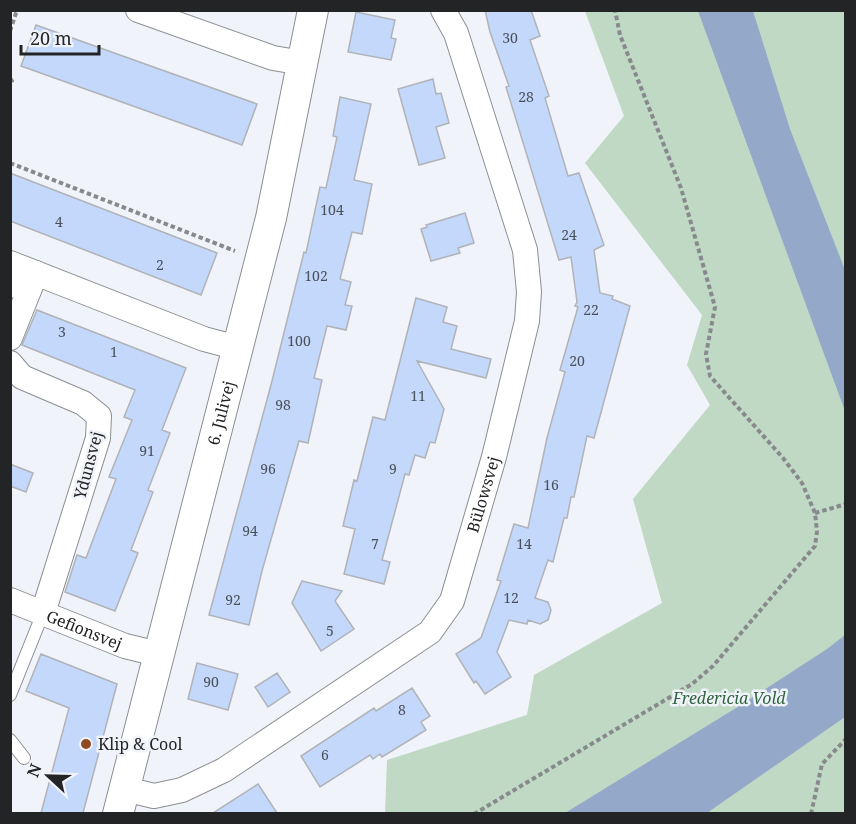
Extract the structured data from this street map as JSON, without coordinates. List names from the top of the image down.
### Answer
{
  "streets": {
    "street": [
      "6. Julivej",
      "Ydunsvej",
      "Bülowsvej",
      "Gefionsvej"
    ]
  },
  "crossings": [
    ["6. Julivej", "Bülowsvej"],
    ["6. Julivej", "Gefionsvej"],
    ["Ydunsvej", "Gefionsvej"]
  ],
  "parks": ["Fredericia Vold"],
  "places": ["Klip & Cool"],
  "house_numbers": [
    "30",
    "28",
    "104",
    "4",
    "24",
    "2",
    "102",
    "22",
    "3",
    "100",
    "1",
    "20",
    "11",
    "98",
    "91",
    "96",
    "9",
    "16",
    "94",
    "7",
    "14",
    "12",
    "92",
    "5",
    "90",
    "8",
    "6"
  ],
  "scale_bar": "20 m",
  "north": "left"
}
